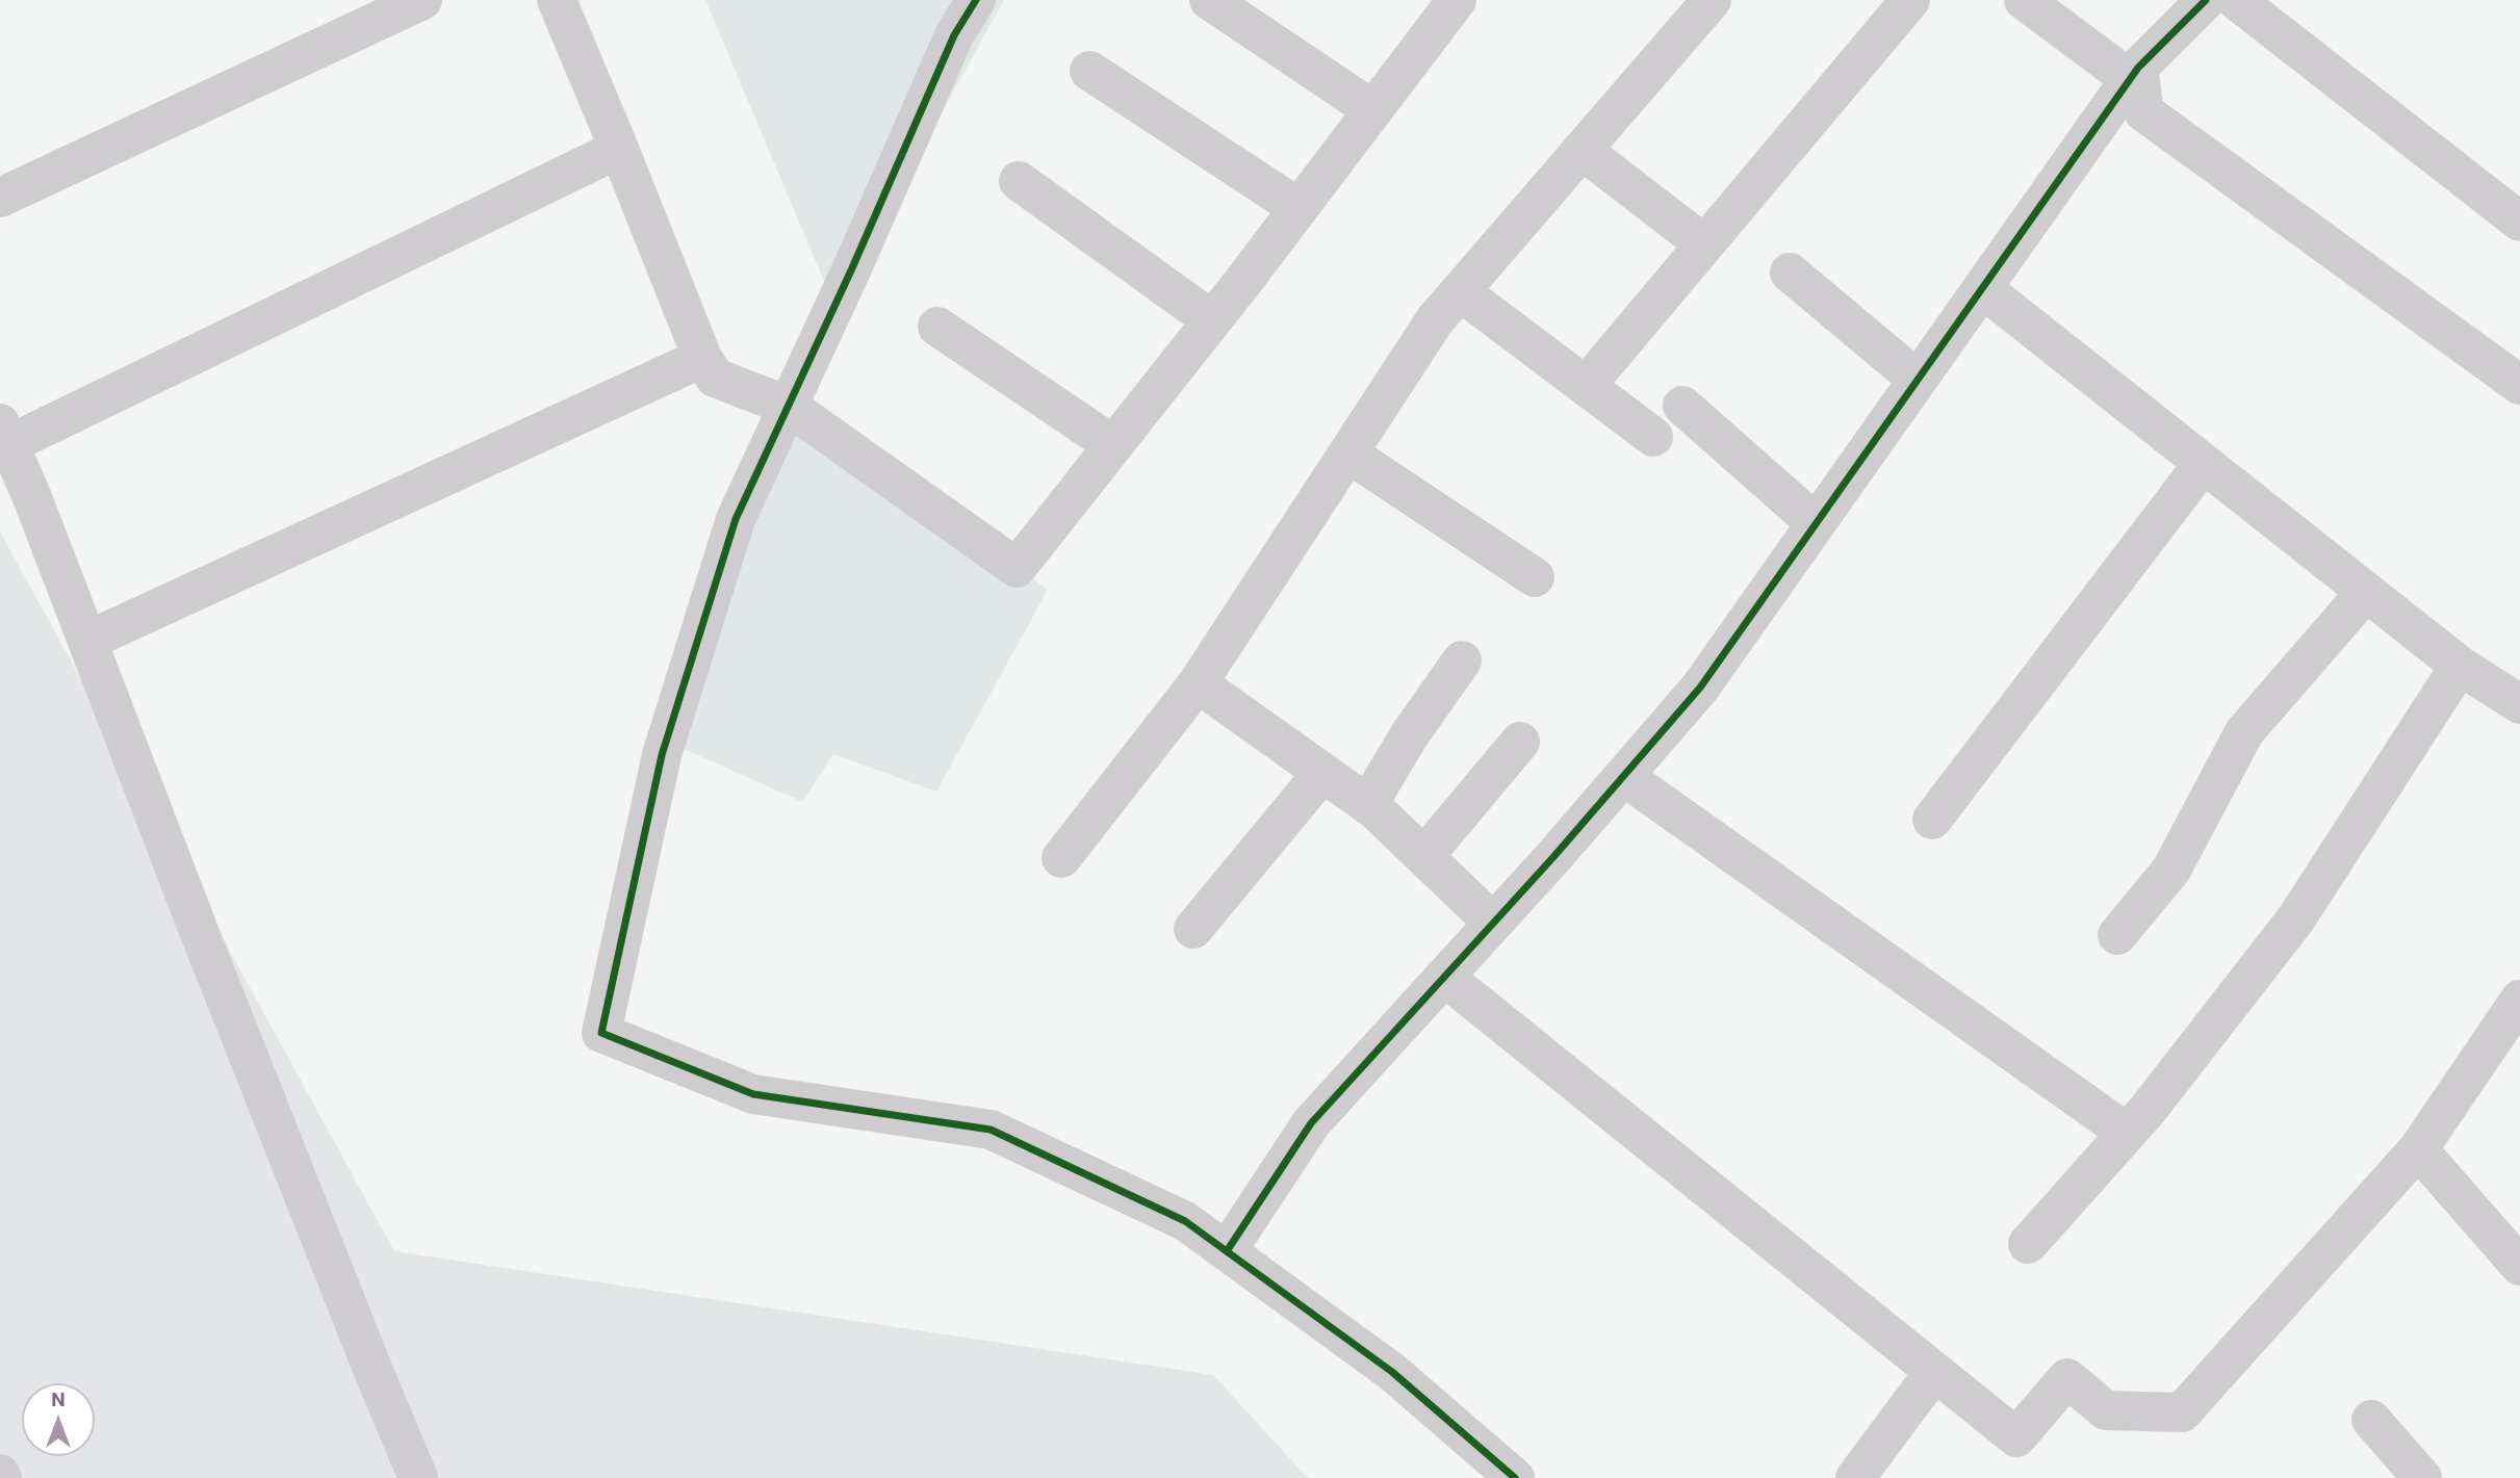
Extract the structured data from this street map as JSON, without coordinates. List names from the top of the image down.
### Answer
{
  "north": "top"
}
